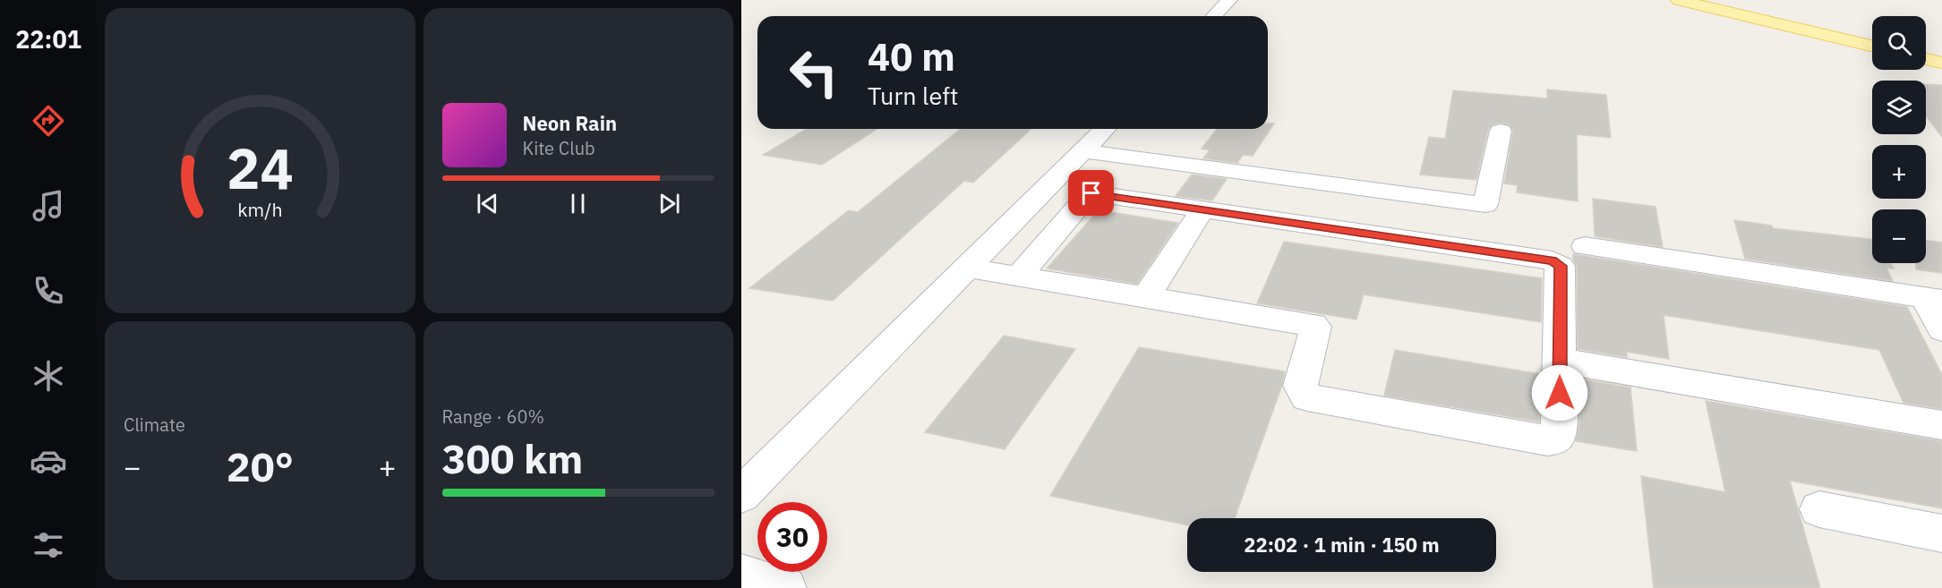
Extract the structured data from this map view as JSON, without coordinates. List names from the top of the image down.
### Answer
{
  "page": {
    "tabs": "22:01",
    "map_buttons": ["+", "−"],
    "turn": ["40 m", "Turn left"],
    "song": ["Neon Rain", "Kite Club"],
    "tile": [
      "Climate",
      ["Range · 60%", "300 km"]
    ],
    "heat": ["−", "20°", "+"],
    "limit": "30",
    "trip": "22:02 · 1 min · 150 m",
    "gauge": ["24", "km/h"]
  }
}
